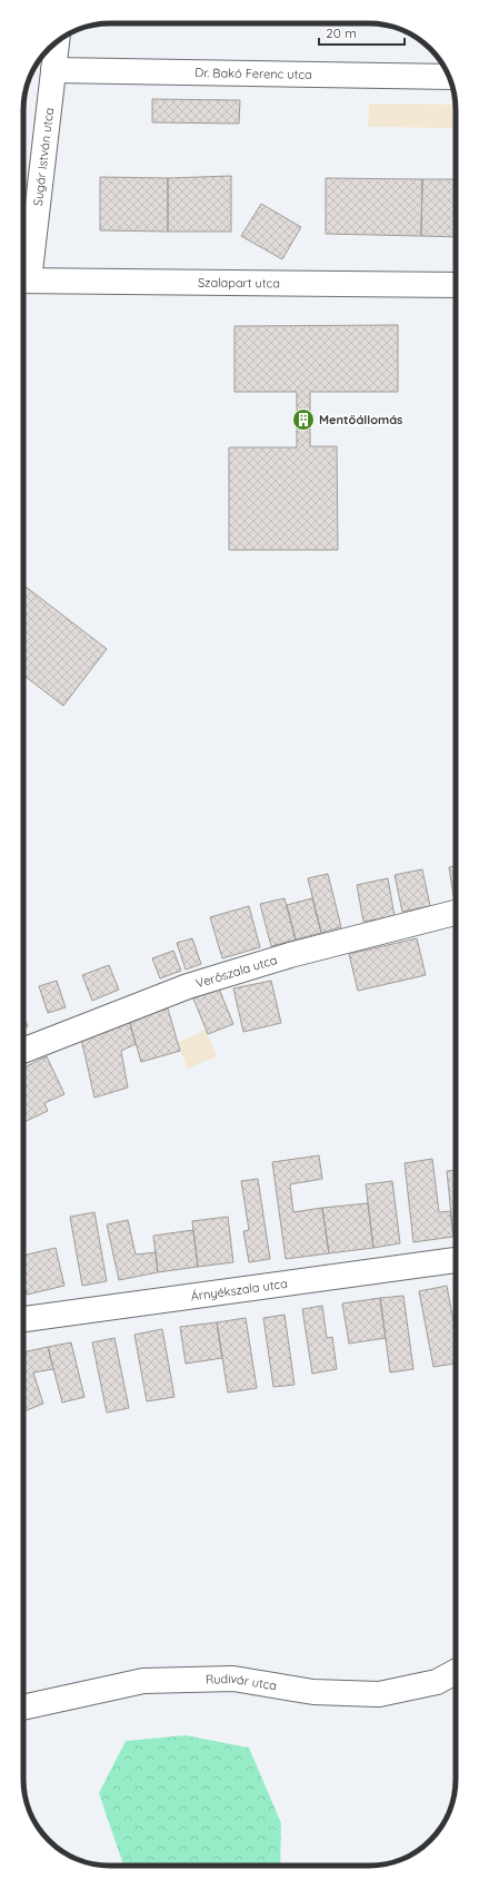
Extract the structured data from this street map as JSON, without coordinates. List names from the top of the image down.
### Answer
{
  "streets": {
    "street": [
      "Dr. Bakó Ferenc utca",
      "Sugár István utca",
      "Szalapart utca",
      "Verőszala utca",
      "Árnyékszala utca",
      "Rudivár utca"
    ]
  },
  "crossings": [
    ["Dr. Bakó Ferenc utca", "Sugár István utca"]
  ],
  "places": {
    "building": ["Mentőállomás"]
  },
  "scale_bar": "20 m"
}
